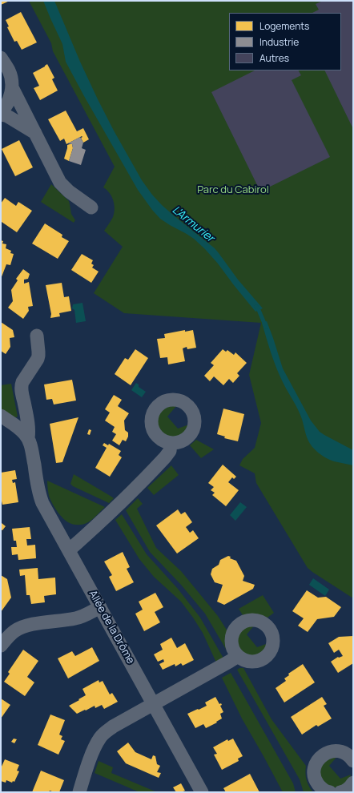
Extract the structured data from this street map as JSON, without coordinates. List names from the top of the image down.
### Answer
{
  "streets": {
    "street": ["Allée de la Drôme"]
  },
  "water": ["L'Armurier"],
  "parks": ["Parc du Cabirol"],
  "legend": ["Logements", "Industrie", "Autres"]
}
